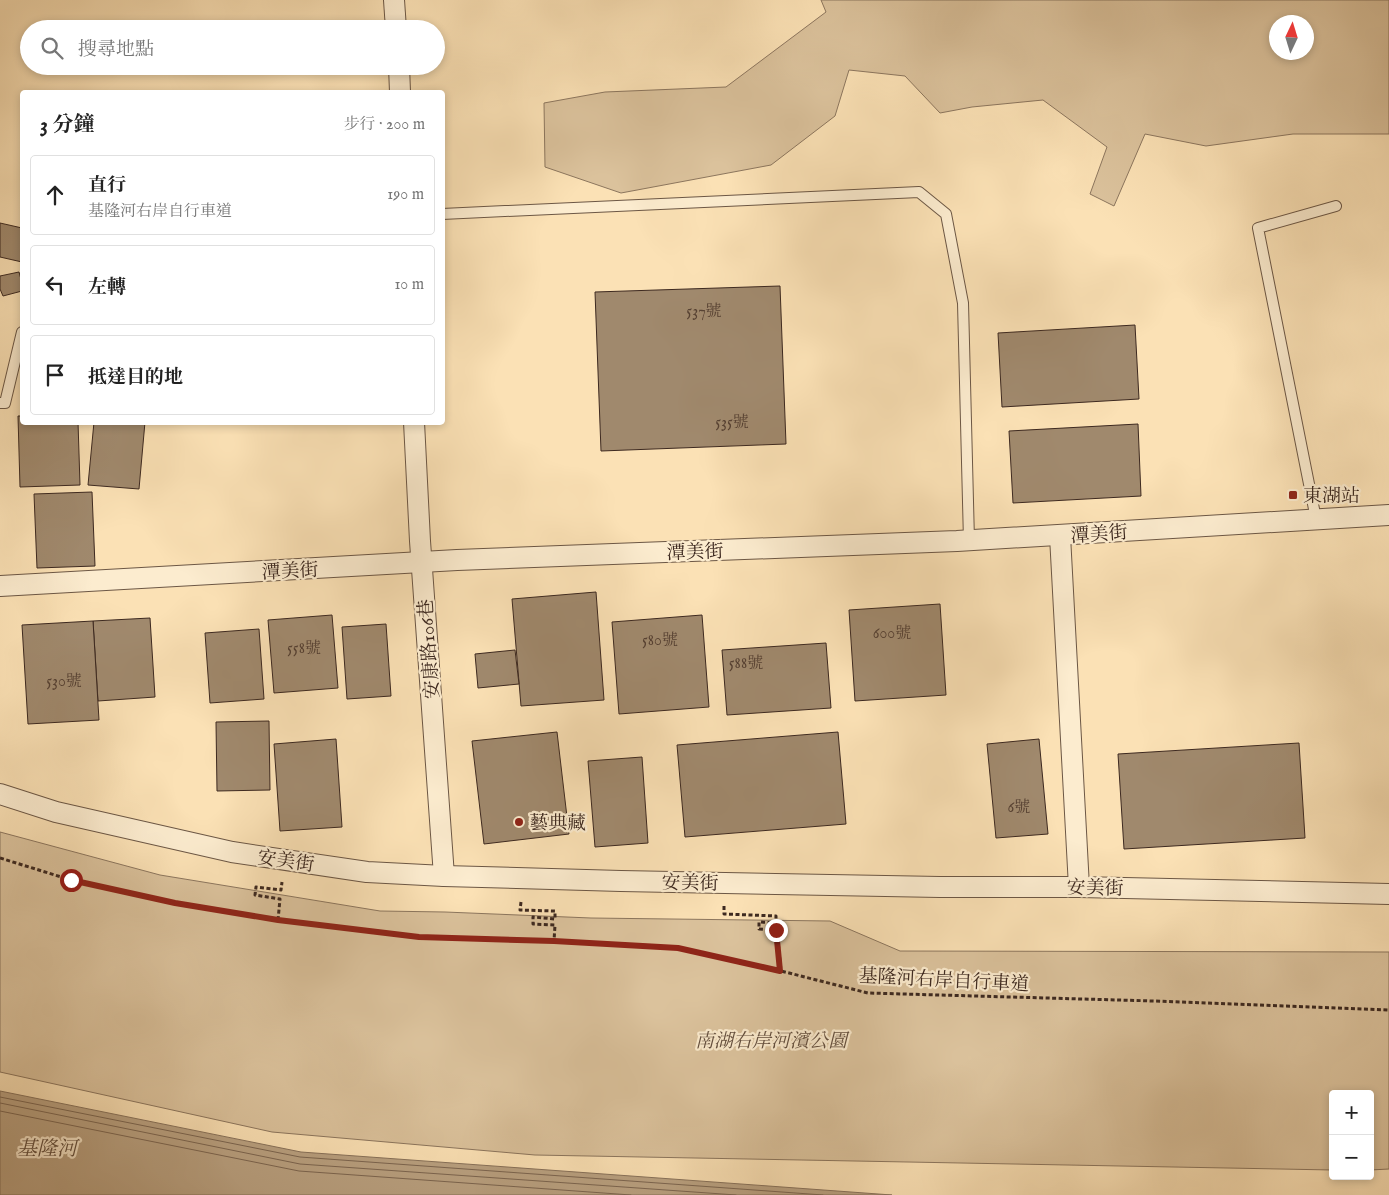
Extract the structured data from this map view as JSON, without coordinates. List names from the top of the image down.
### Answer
{
  "streets": {
    "street": ["潭美街", "安康路106巷", "安美街"],
    "path": ["基隆河右岸自行車道"]
  },
  "crossings": [
    ["潭美街", "安康路106巷"],
    ["安康路106巷", "安美街"]
  ],
  "water": ["基隆河"],
  "parks": ["南湖右岸河濱公園"],
  "places": {
    "transit": ["東湖站"],
    "other": ["藝典藏"]
  },
  "house_numbers": [
    "537號",
    "535號",
    "600號",
    "580號",
    "558號",
    "588號",
    "530號",
    "6號"
  ],
  "north": "top",
  "page": {
    "search": "搜尋地點",
    "heading": ["3 分鐘", "步行 · 200 m"],
    "list": [
      ["直行", "基隆河右岸自行車道", "190 m"],
      ["左轉", "10 m"],
      "抵達目的地"
    ],
    "map_buttons": ["+", "−"]
  }
}
